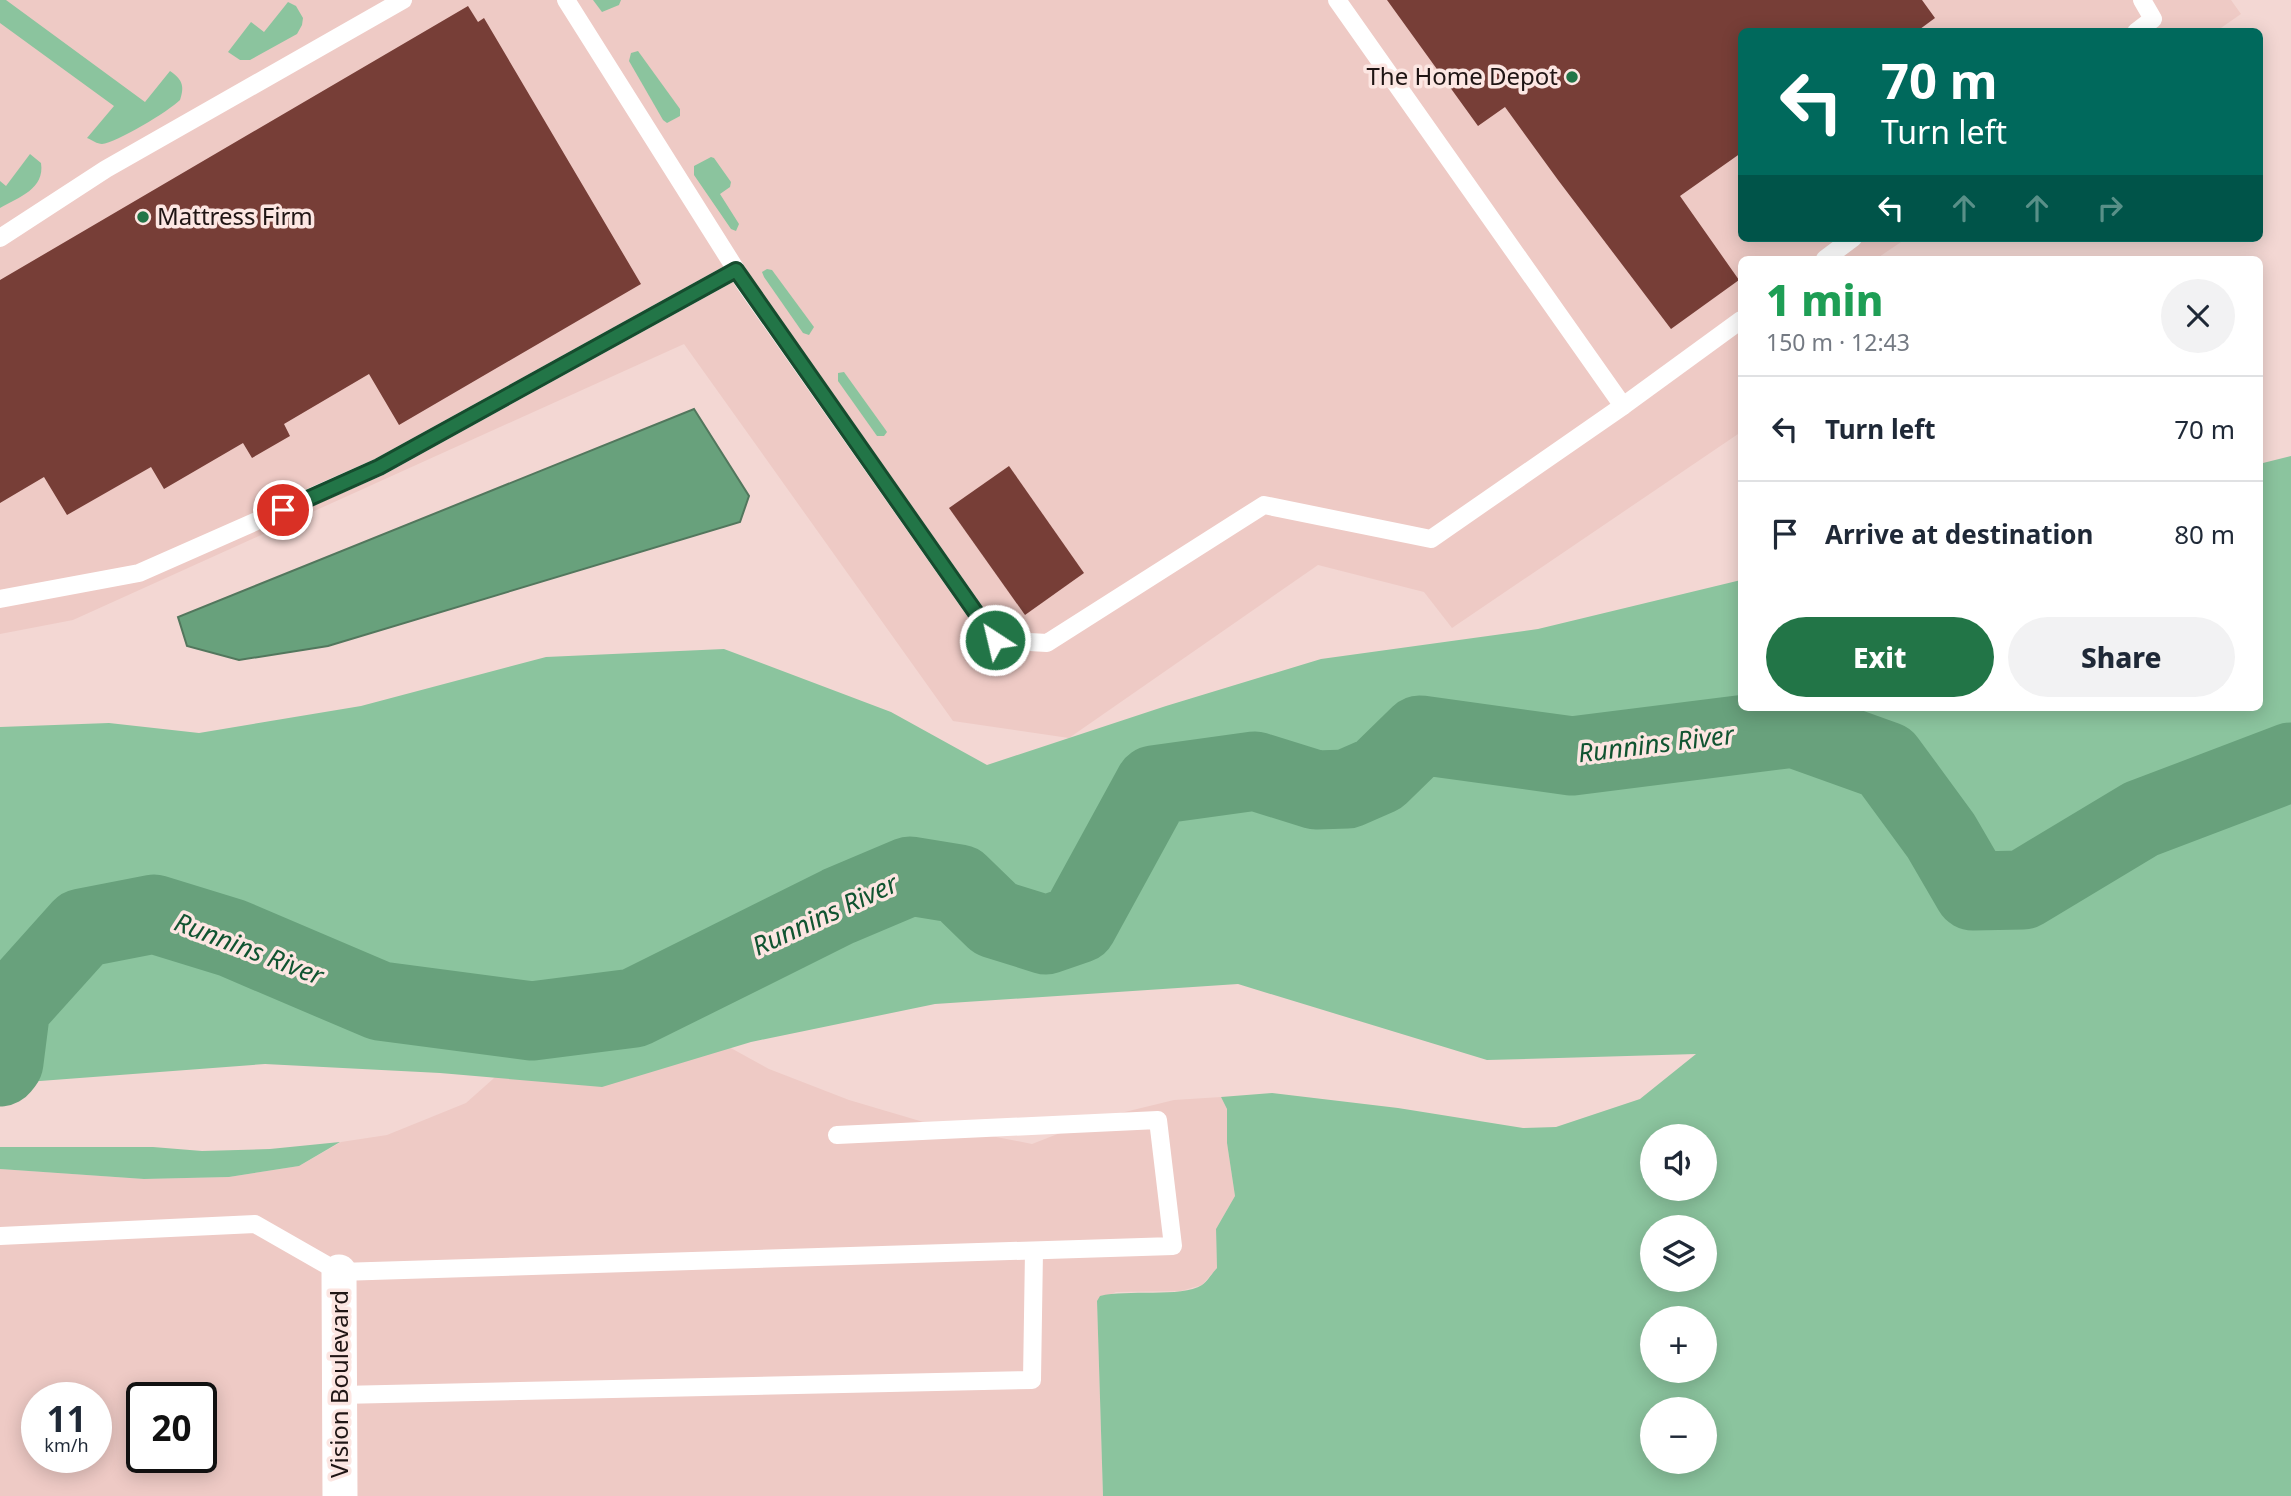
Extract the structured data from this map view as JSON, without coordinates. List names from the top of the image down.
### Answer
{
  "streets": {
    "street": ["Vision Boulevard"]
  },
  "water": ["Runnins River"],
  "places": ["The Home Depot", "Mattress Firm"],
  "page": {
    "turn": ["70 m", "Turn left"],
    "heading": ["1 min", "150 m · 12:43"],
    "list": [
      {
        "name": "Turn left",
        "value": "70 m"
      },
      {
        "name": "Arrive at destination",
        "value": "80 m"
      }
    ],
    "buttons": ["Exit", "Share"],
    "map_buttons": ["+", "−"],
    "speed": "11 km/h",
    "limit": "20"
  }
}
